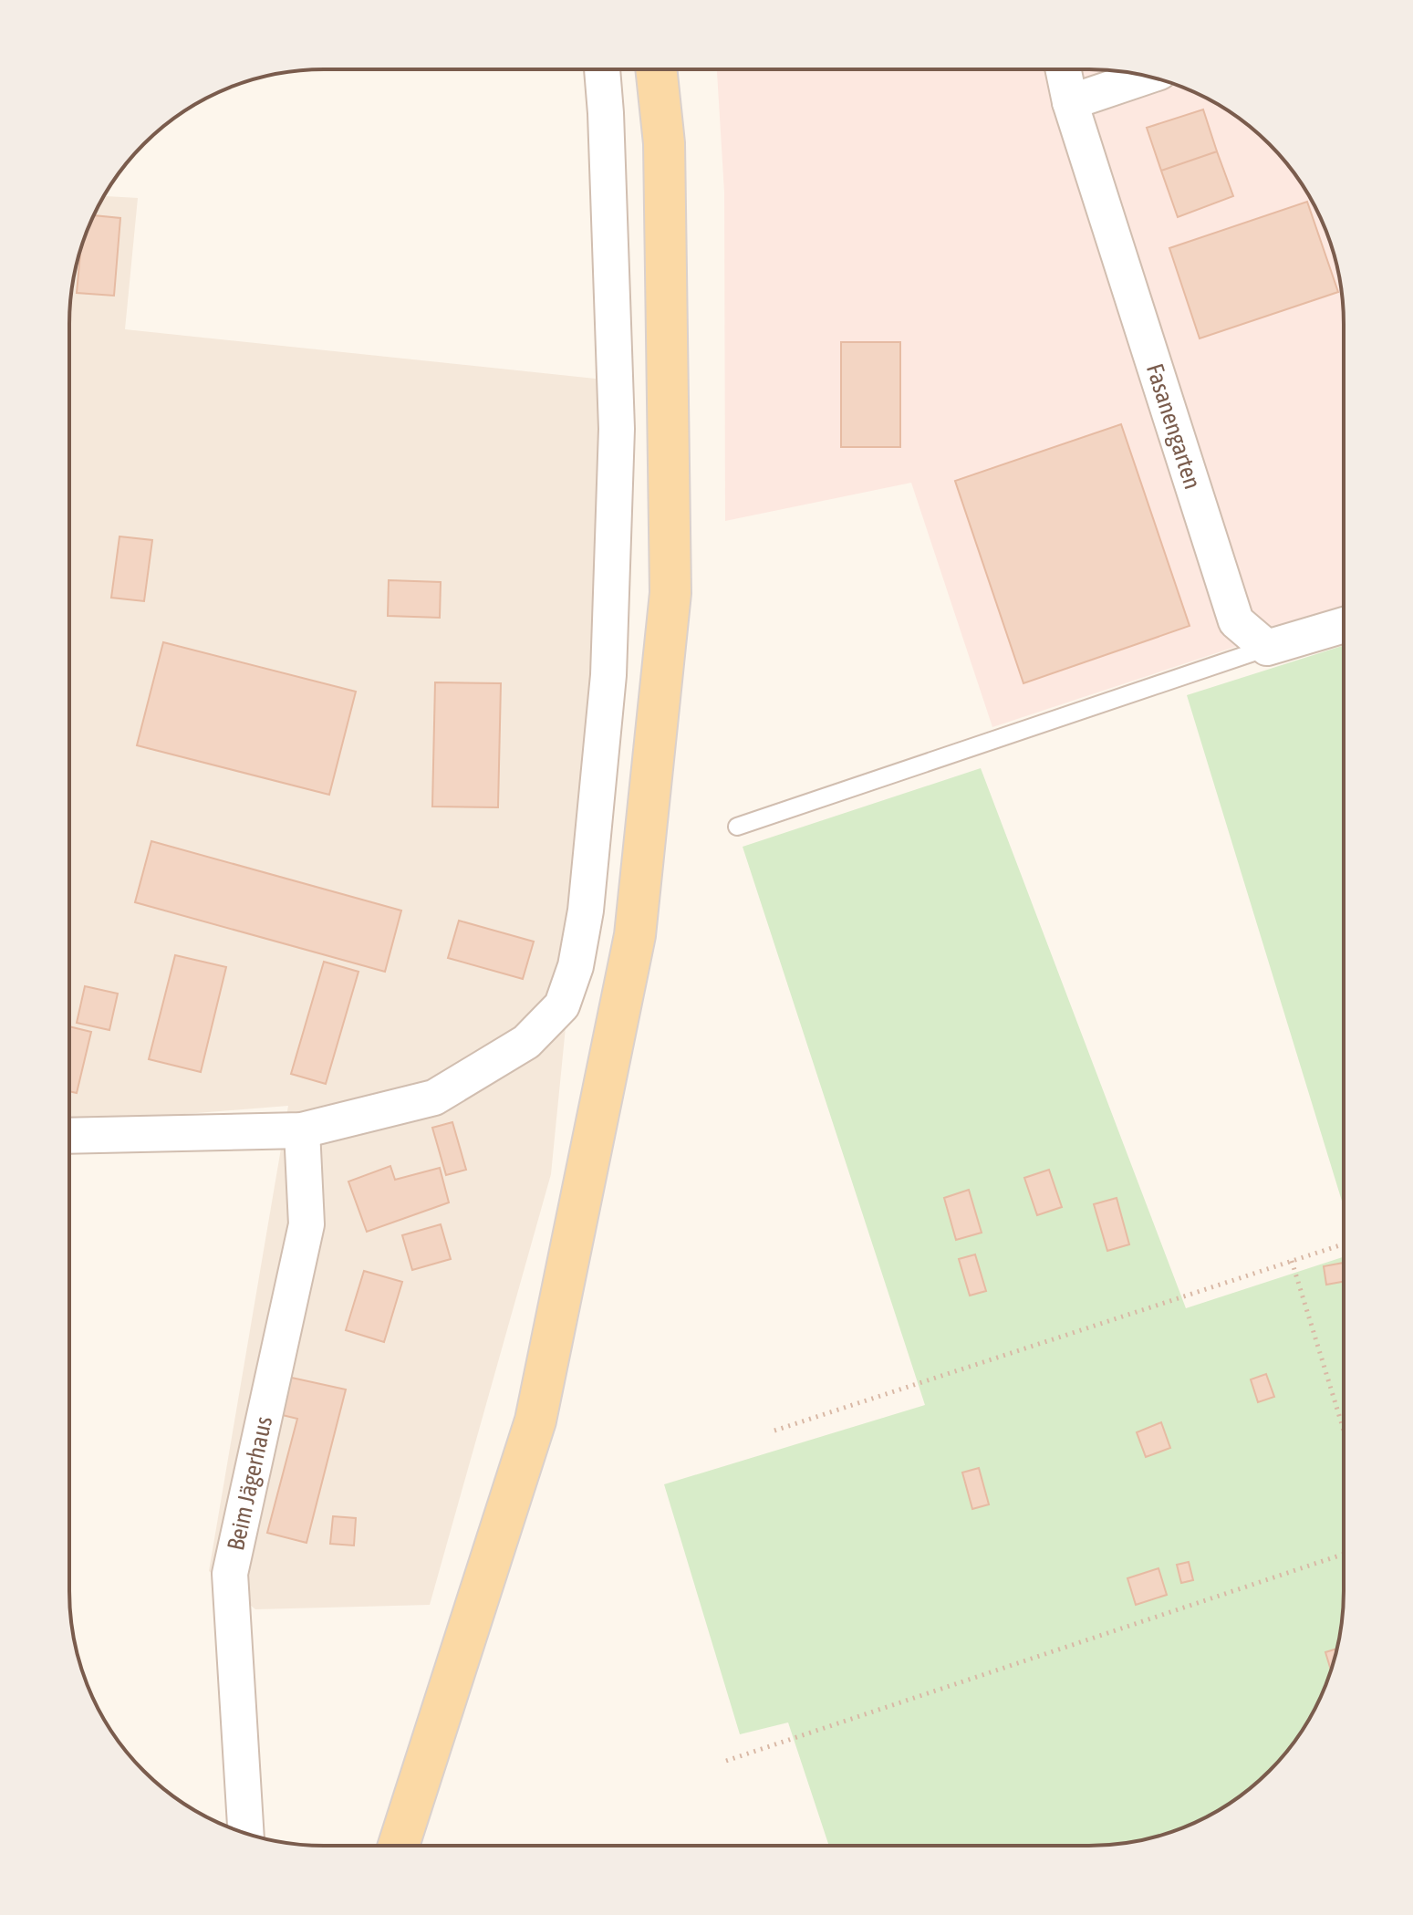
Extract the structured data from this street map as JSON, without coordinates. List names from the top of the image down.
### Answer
{
  "streets": {
    "street": ["Fasanengarten", "Beim Jägerhaus"]
  }
}
